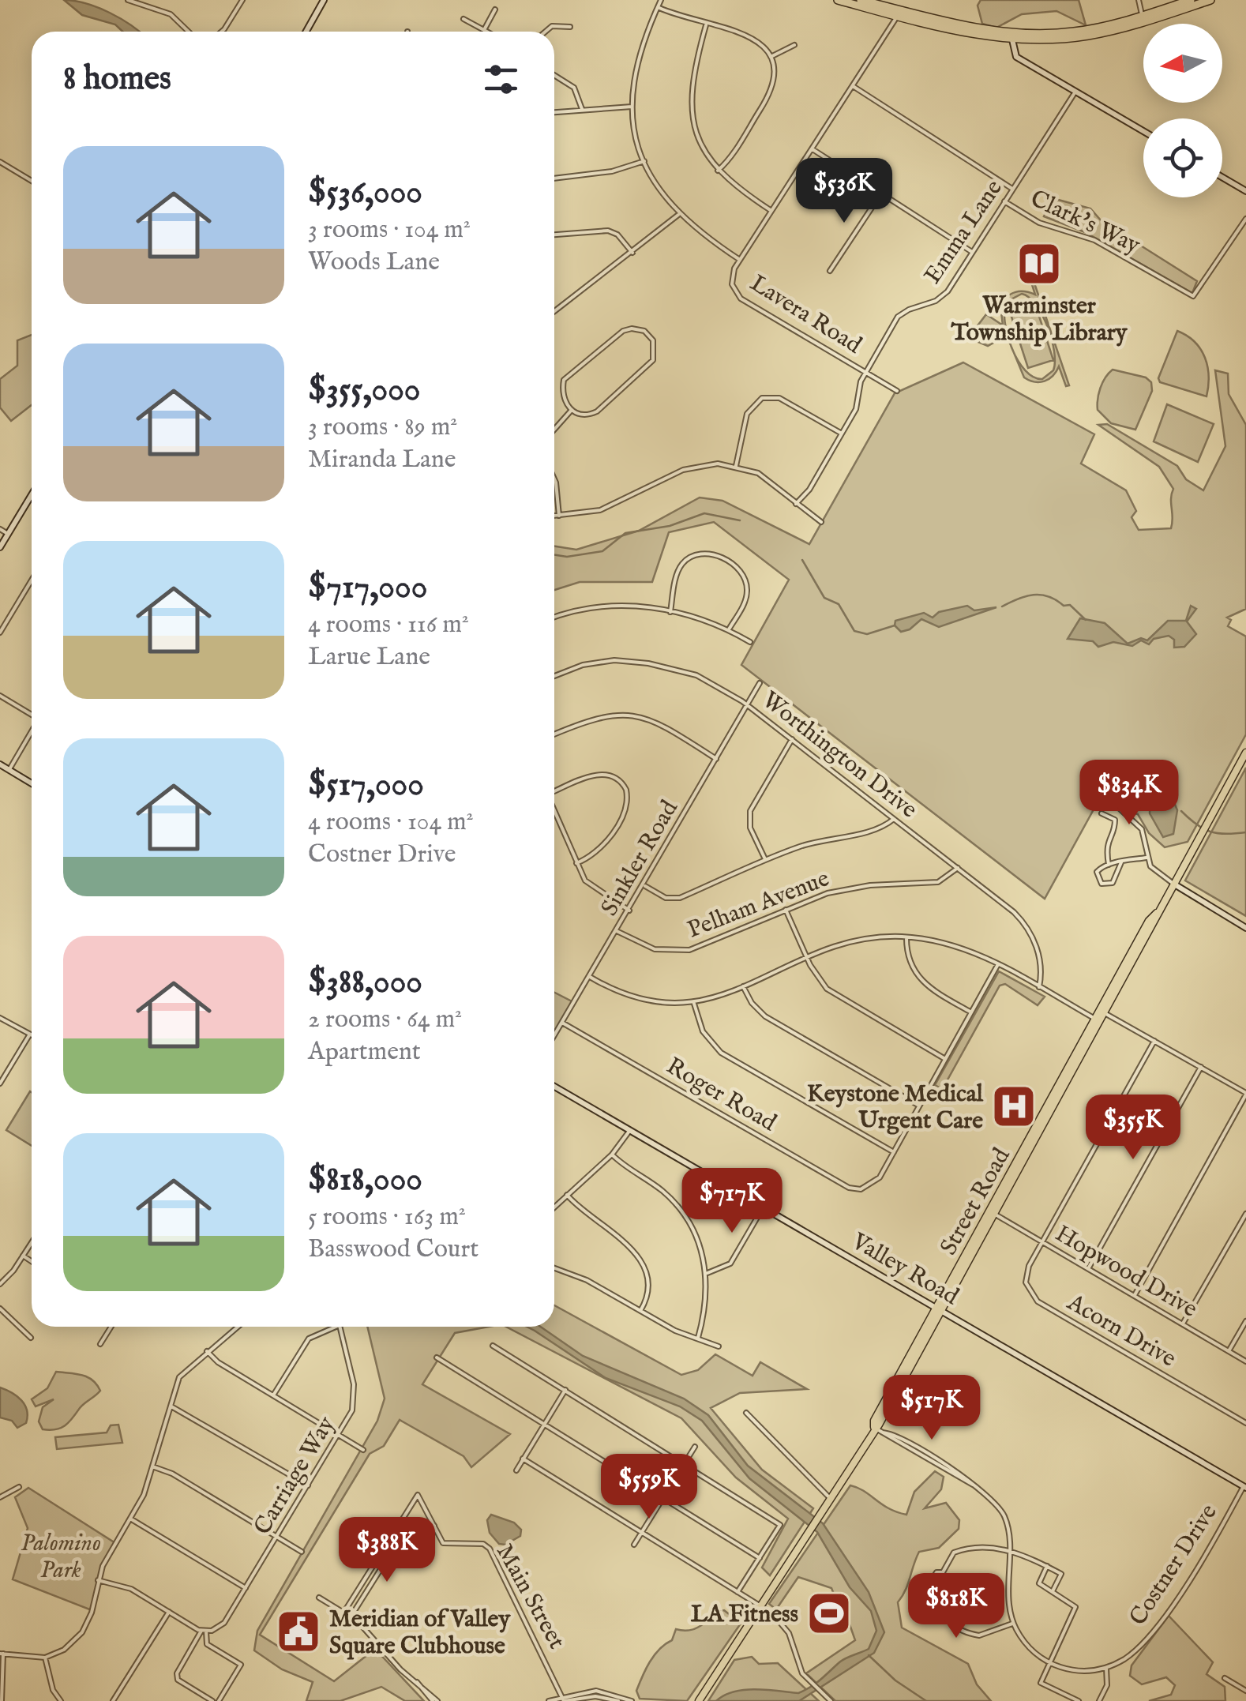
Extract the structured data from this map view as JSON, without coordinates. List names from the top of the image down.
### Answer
{
  "streets": {
    "main road": ["Street Road"],
    "street": [
      "Clark's Way",
      "Emma Lane",
      "Lavera Road",
      "Worthington Drive",
      "Sinkler Road",
      "Pelham Avenue",
      "Roger Road",
      "Valley Road",
      "Hopwood Drive",
      "Acorn Drive",
      "Carriage Way",
      "Costner Drive",
      "Main Street"
    ]
  },
  "crossings": [
    ["Clark's Way", "Emma Lane"],
    ["Emma Lane", "Lavera Road"],
    ["Worthington Drive", "Sinkler Road"],
    ["Worthington Drive", "Pelham Avenue"],
    ["Sinkler Road", "Pelham Avenue"],
    ["Sinkler Road", "Roger Road"],
    ["Street Road", "Valley Road"],
    ["Street Road", "Hopwood Drive"],
    ["Valley Road", "Costner Drive"],
    ["Hopwood Drive", "Acorn Drive"]
  ],
  "parks": ["Palomino Park"],
  "places": {
    "library": ["Warminster Township Library"],
    "hospital": ["Keystone Medical Urgent Care"],
    "sports": ["LA Fitness"],
    "public building": ["Meridian of Valley Square Clubhouse"]
  },
  "north": "left",
  "page": {
    "heading": "8 homes",
    "list": [
      {
        "name": "$536,000",
        "note": "3 rooms · 104 m² · Woods Lane"
      },
      {
        "name": "$355,000",
        "note": "3 rooms · 89 m² · Miranda Lane"
      },
      {
        "name": "$717,000",
        "note": "4 rooms · 116 m² · Larue Lane"
      },
      {
        "name": "$517,000",
        "note": "4 rooms · 104 m² · Costner Drive"
      },
      {
        "name": "$388,000",
        "note": "2 rooms · 64 m² · Apartment"
      },
      {
        "name": "$818,000",
        "note": "5 rooms · 163 m² · Basswood Court"
      }
    ],
    "price": [
      "$536K",
      "$834K",
      "$355K",
      "$717K",
      "$517K",
      "$559K",
      "$388K",
      "$818K"
    ]
  }
}
